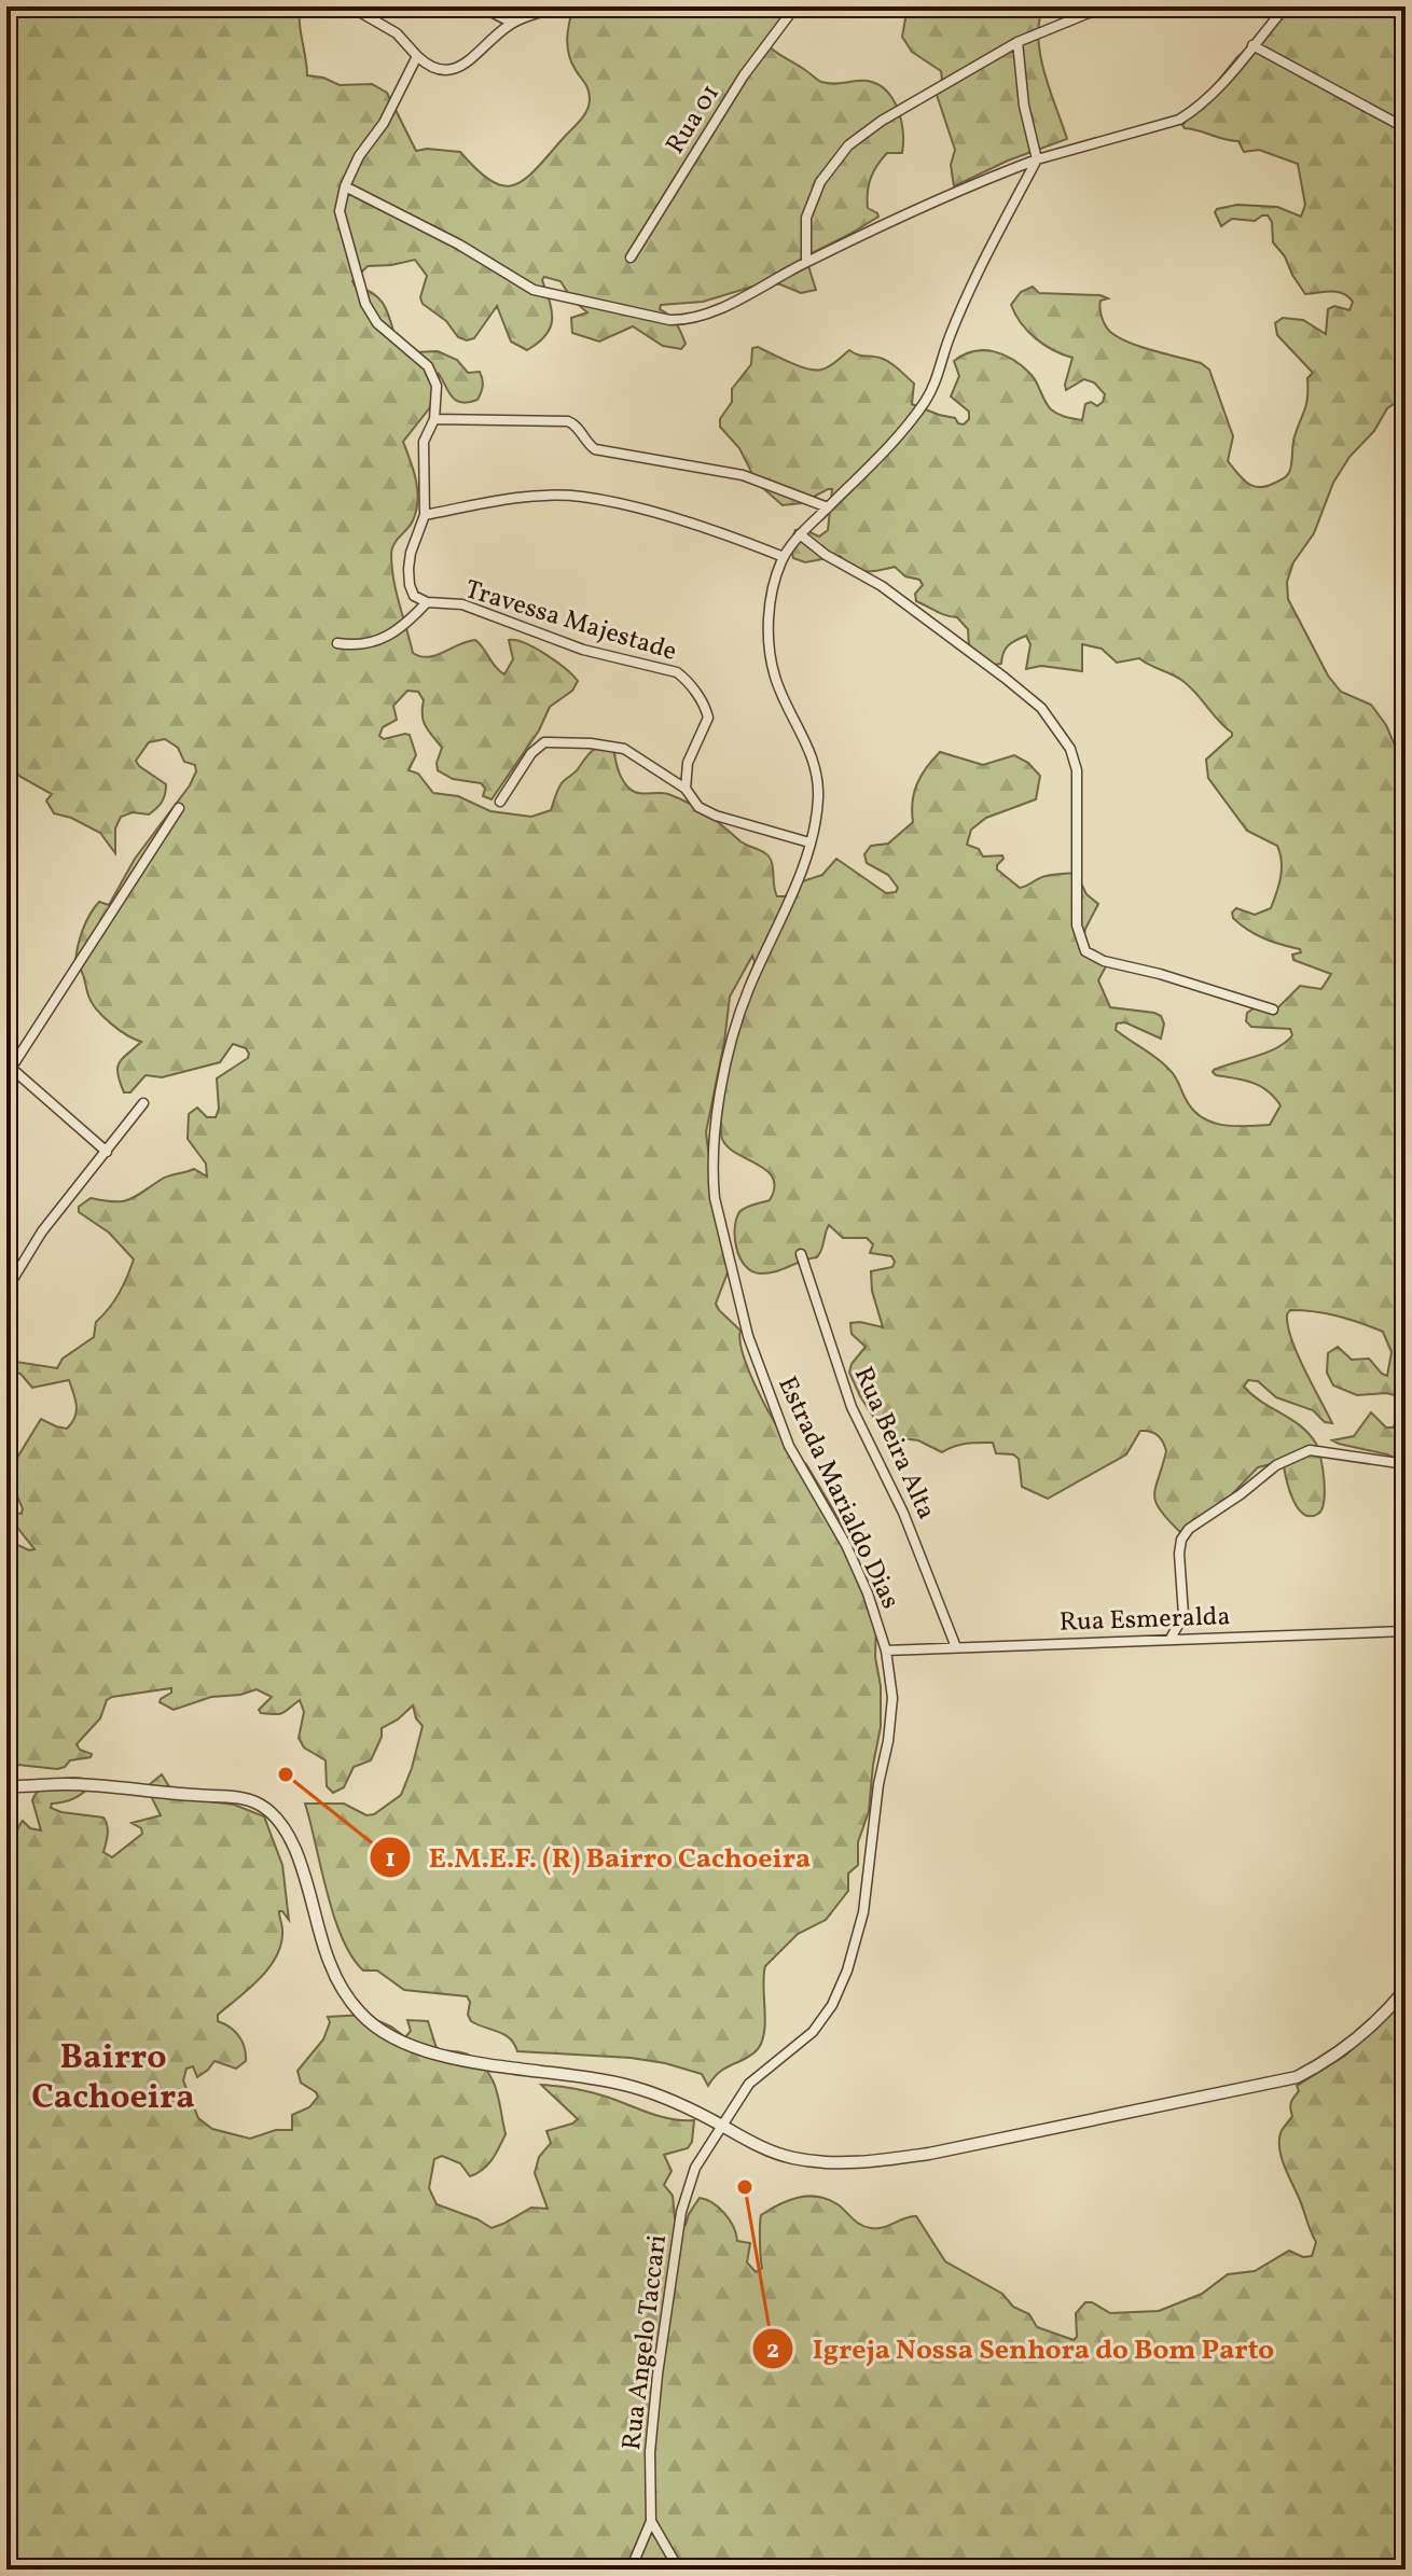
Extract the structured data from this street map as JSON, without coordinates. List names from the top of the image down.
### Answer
{
  "streets": {
    "street": [
      "Rua 01",
      "Travessa Majestade",
      "Rua Beira Alta",
      "Estrada Marialdo Dias",
      "Rua Esmeralda",
      "Rua Angelo Taccari"
    ]
  },
  "crossings": [
    ["Rua Beira Alta", "Rua Esmeralda"],
    ["Estrada Marialdo Dias", "Rua Esmeralda"],
    ["Estrada Marialdo Dias", "Rua Angelo Taccari"]
  ],
  "districts": ["Bairro Cachoeira"],
  "places": ["E.M.E.F. (R) Bairro Cachoeira", "Igreja Nossa Senhora do Bom Parto"]
}
